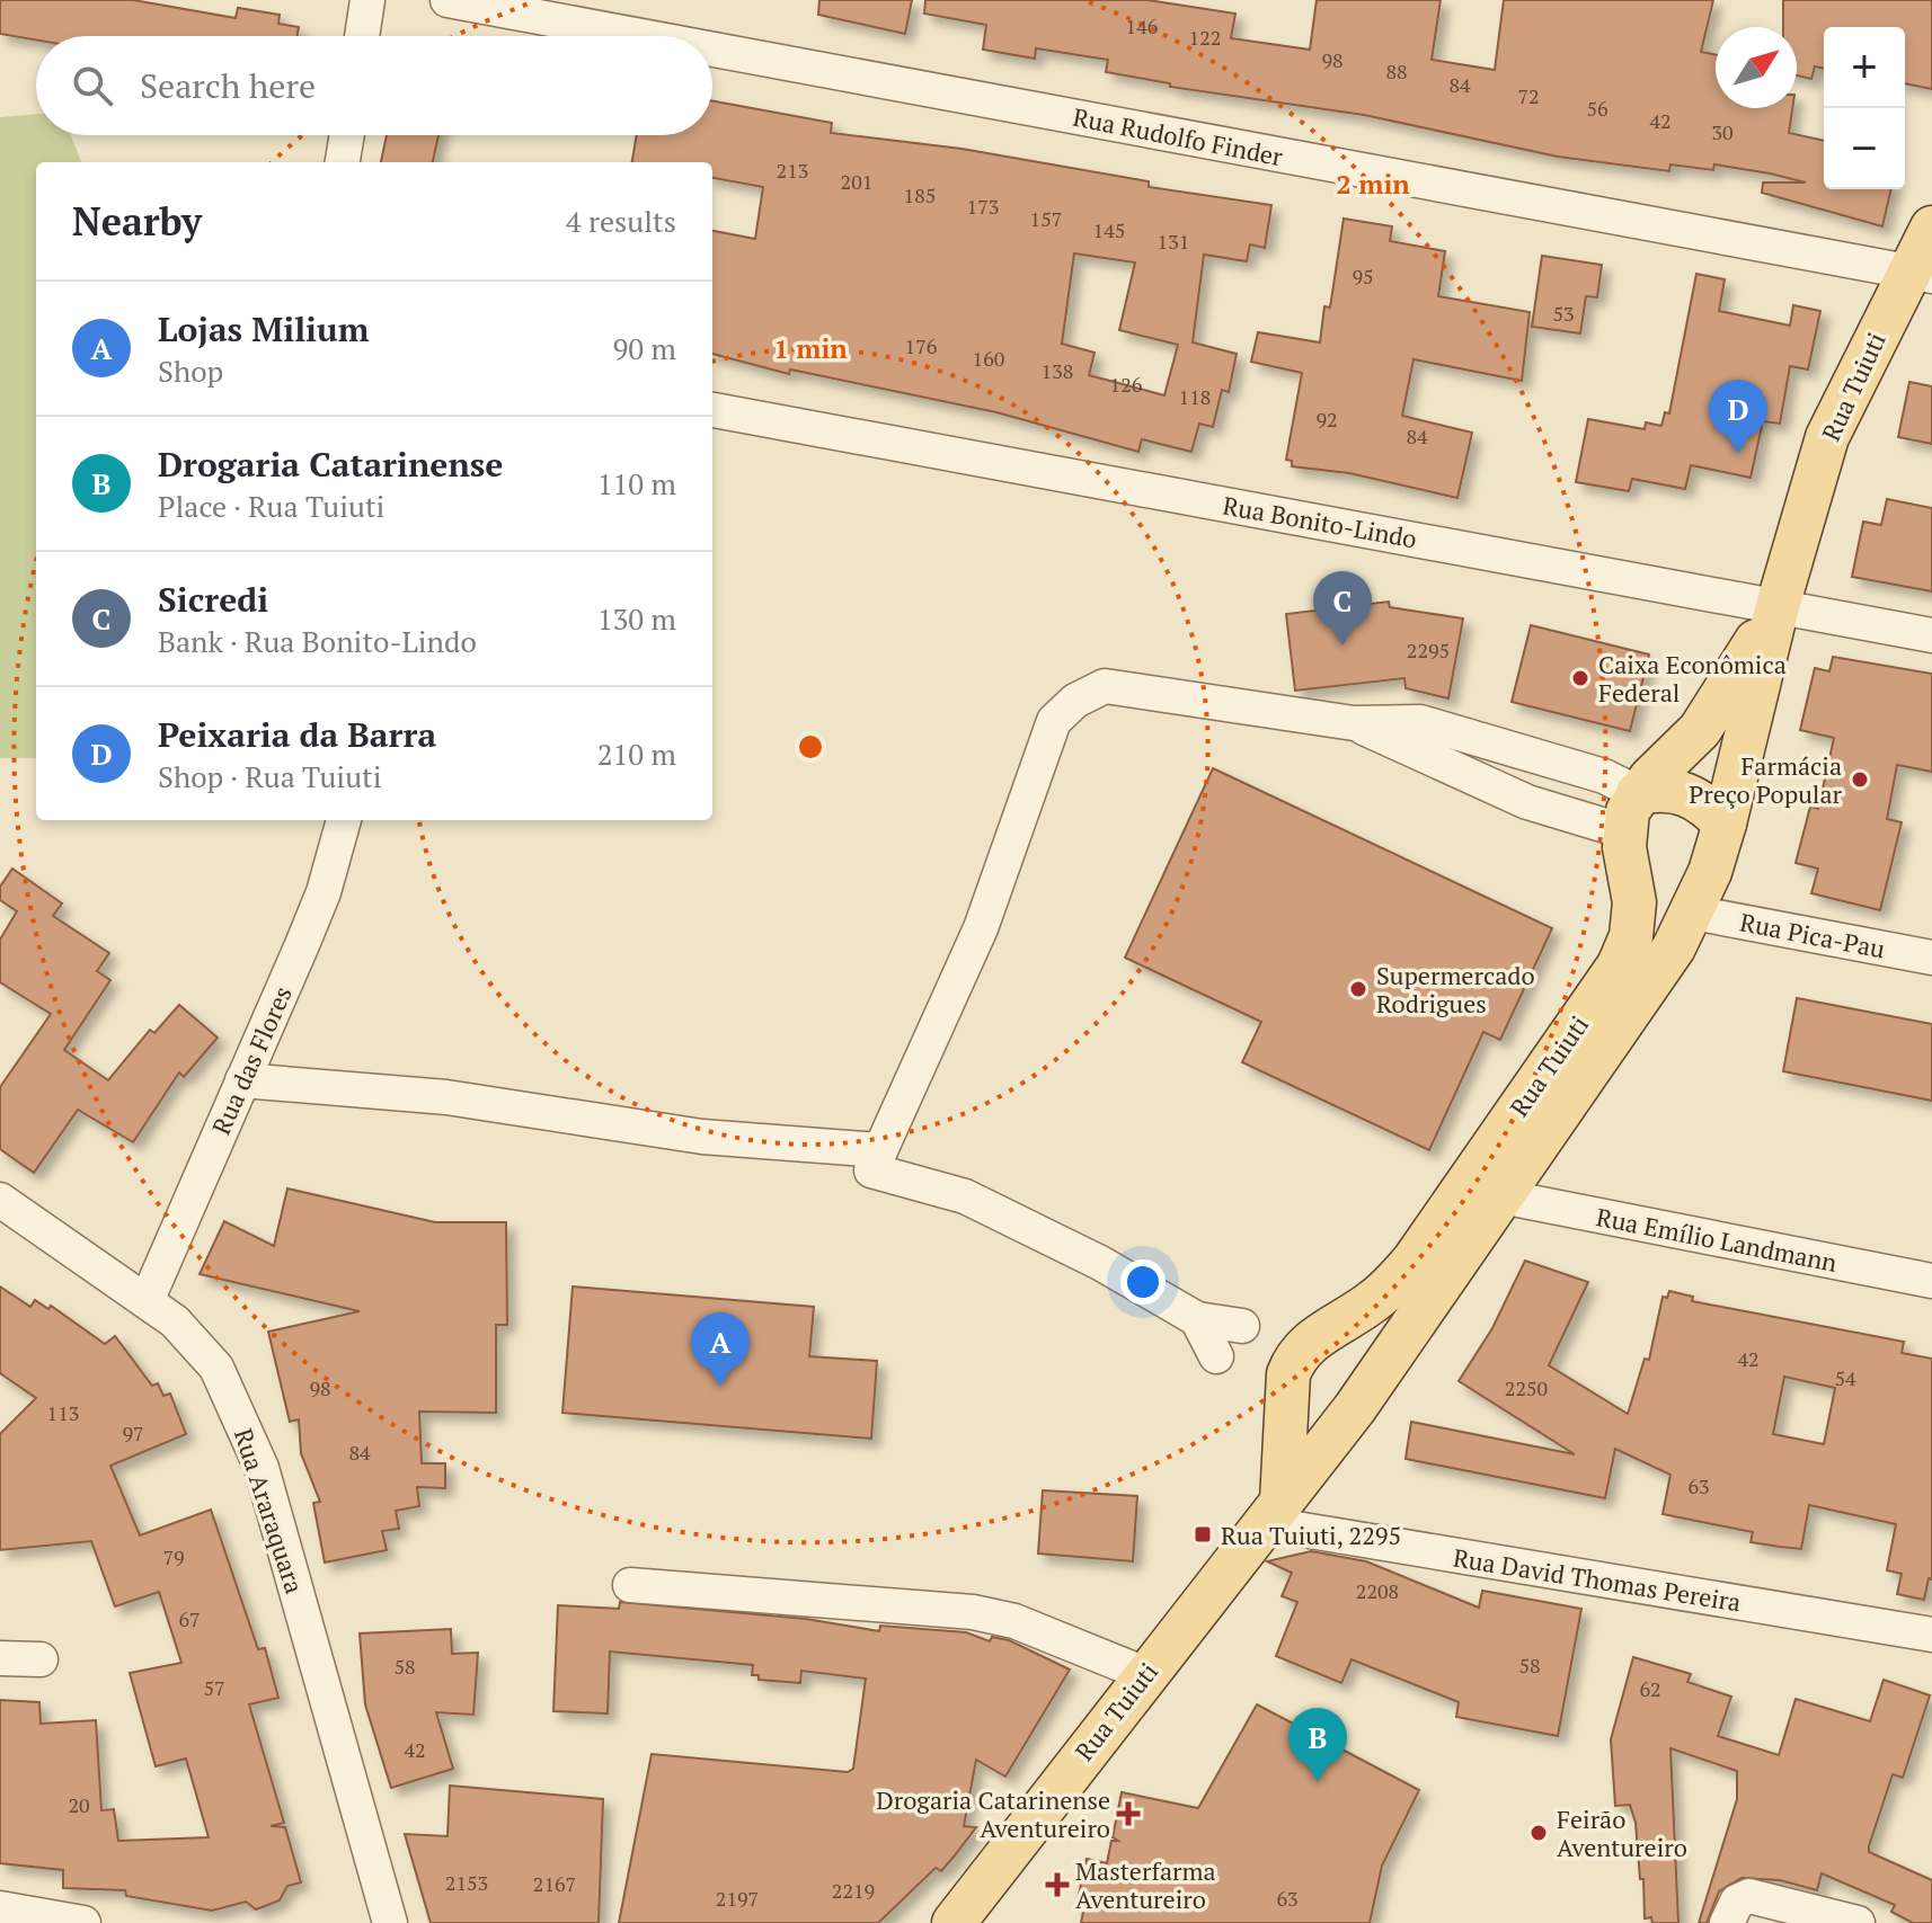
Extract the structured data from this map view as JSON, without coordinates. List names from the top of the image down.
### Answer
{
  "streets": {
    "main road": ["Rua Tuiuti"],
    "street": [
      "Rua Rudolfo Finder",
      "Rua Bonito-Lindo",
      "Rua Pica-Pau",
      "Rua das Flores",
      "Rua Emílio Landmann",
      "Rua Araraquara",
      "Rua David Thomas Pereira"
    ]
  },
  "crossings": [
    ["Rua Rudolfo Finder", "Rua Tuiuti"],
    ["Rua Tuiuti", "Rua Bonito-Lindo"],
    ["Rua Tuiuti", "Rua Pica-Pau"],
    ["Rua Tuiuti", "Rua Emílio Landmann"],
    ["Rua Tuiuti", "Rua David Thomas Pereira"],
    ["Rua das Flores", "Rua Araraquara"]
  ],
  "places": {
    "other": [
      "Caixa Econômica Federal",
      "Farmácia Preço Popular",
      "Supermercado Rodrigues",
      "Feirão Aventureiro"
    ],
    "transit": ["Rua Tuiuti, 2295"],
    "health": ["Drogaria Catarinense Aventureiro", "Masterfarma Aventureiro"]
  },
  "house_numbers": [
    "146",
    "122",
    "98",
    "88",
    "84",
    "72",
    "56",
    "42",
    "30",
    "213",
    "201",
    "185",
    "173",
    "157",
    "145",
    "131",
    "95",
    "53",
    "176",
    "160",
    "138",
    "126",
    "118",
    "92",
    "84",
    "2295",
    "42",
    "54",
    "98",
    "2250",
    "113",
    "97",
    "84",
    "63",
    "79",
    "2208",
    "67",
    "58",
    "58",
    "57",
    "62",
    "42",
    "20",
    "2153",
    "2167",
    "2219",
    "2197",
    "63"
  ],
  "north": "top right",
  "page": {
    "map_buttons": ["+", "−"],
    "search": "Search here",
    "heading": ["Nearby", "4 results"],
    "list": [
      {
        "mark": "A",
        "name": "Lojas Milium",
        "note": "Shop",
        "value": "90 m"
      },
      {
        "mark": "B",
        "name": "Drogaria Catarinense",
        "note": "Place · Rua Tuiuti",
        "value": "110 m"
      },
      {
        "mark": "C",
        "name": "Sicredi",
        "note": "Bank · Rua Bonito-Lindo",
        "value": "130 m"
      },
      {
        "mark": "D",
        "name": "Peixaria da Barra",
        "note": "Shop · Rua Tuiuti",
        "value": "210 m"
      }
    ],
    "pins": [
      "D",
      "C",
      "A",
      "B"
    ]
  },
  "rings": ["2 min", "1 min"]
}
